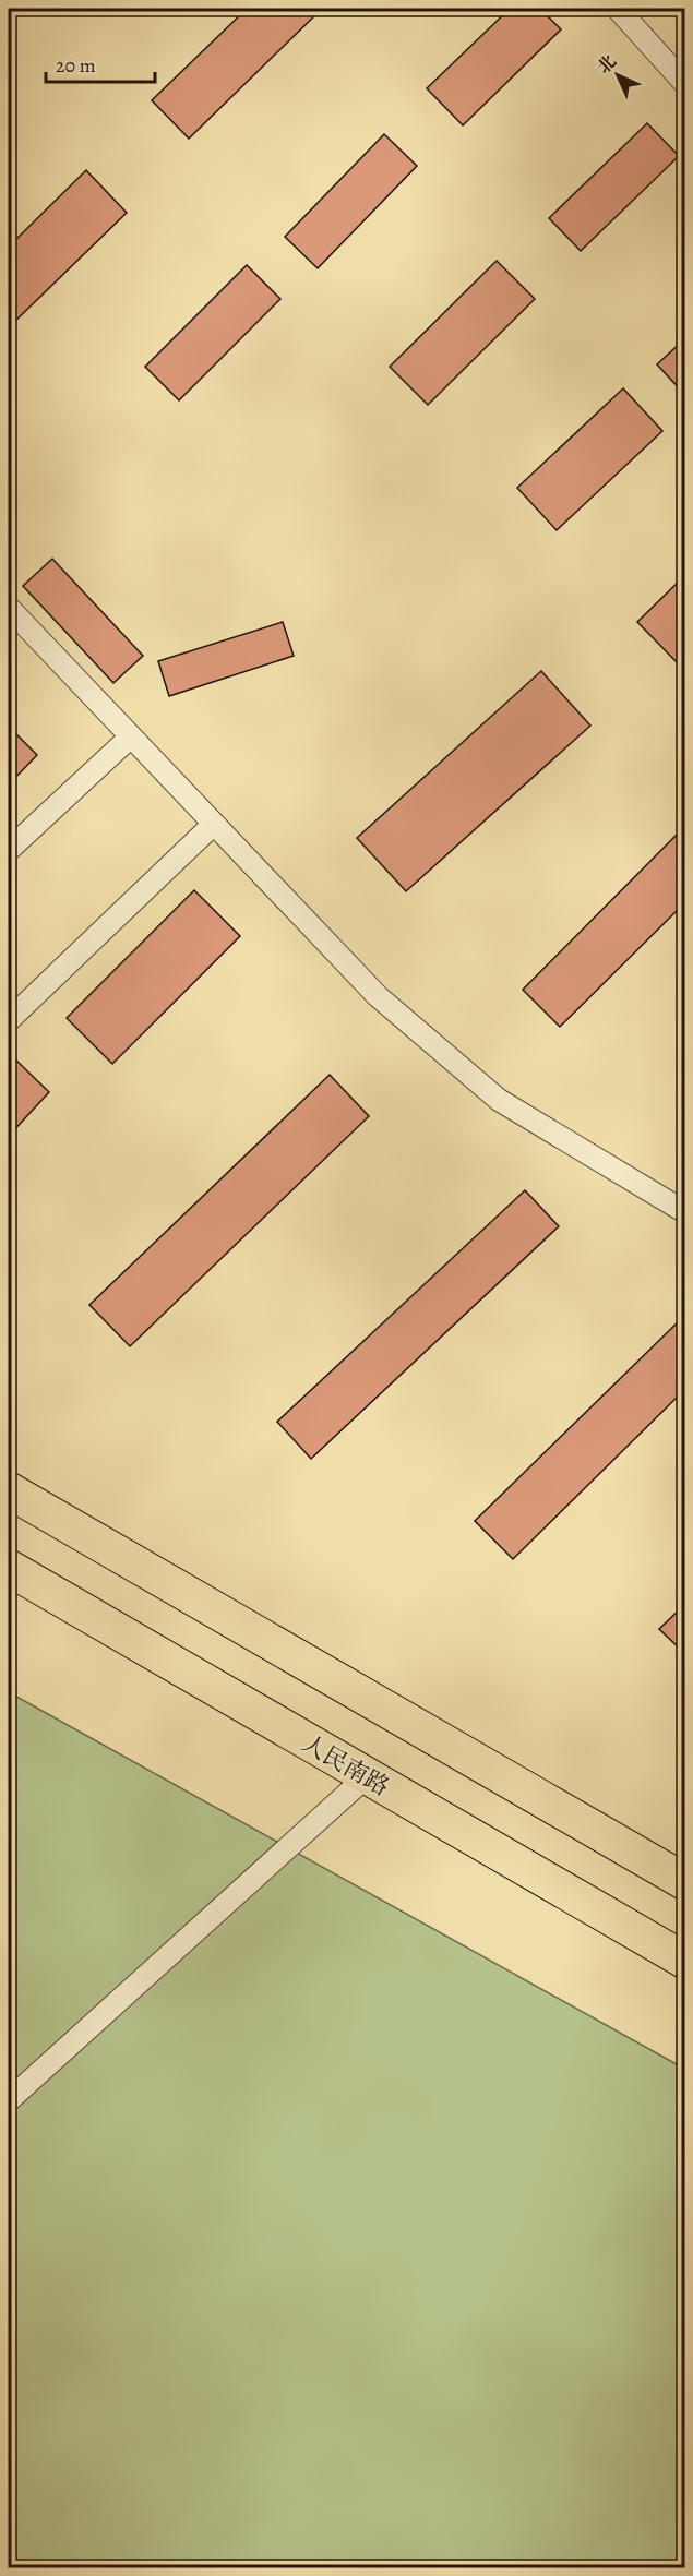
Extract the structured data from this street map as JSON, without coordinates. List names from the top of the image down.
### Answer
{
  "streets": {
    "main road": ["人民南路"]
  },
  "scale_bar": "20 m",
  "north": "top left"
}
